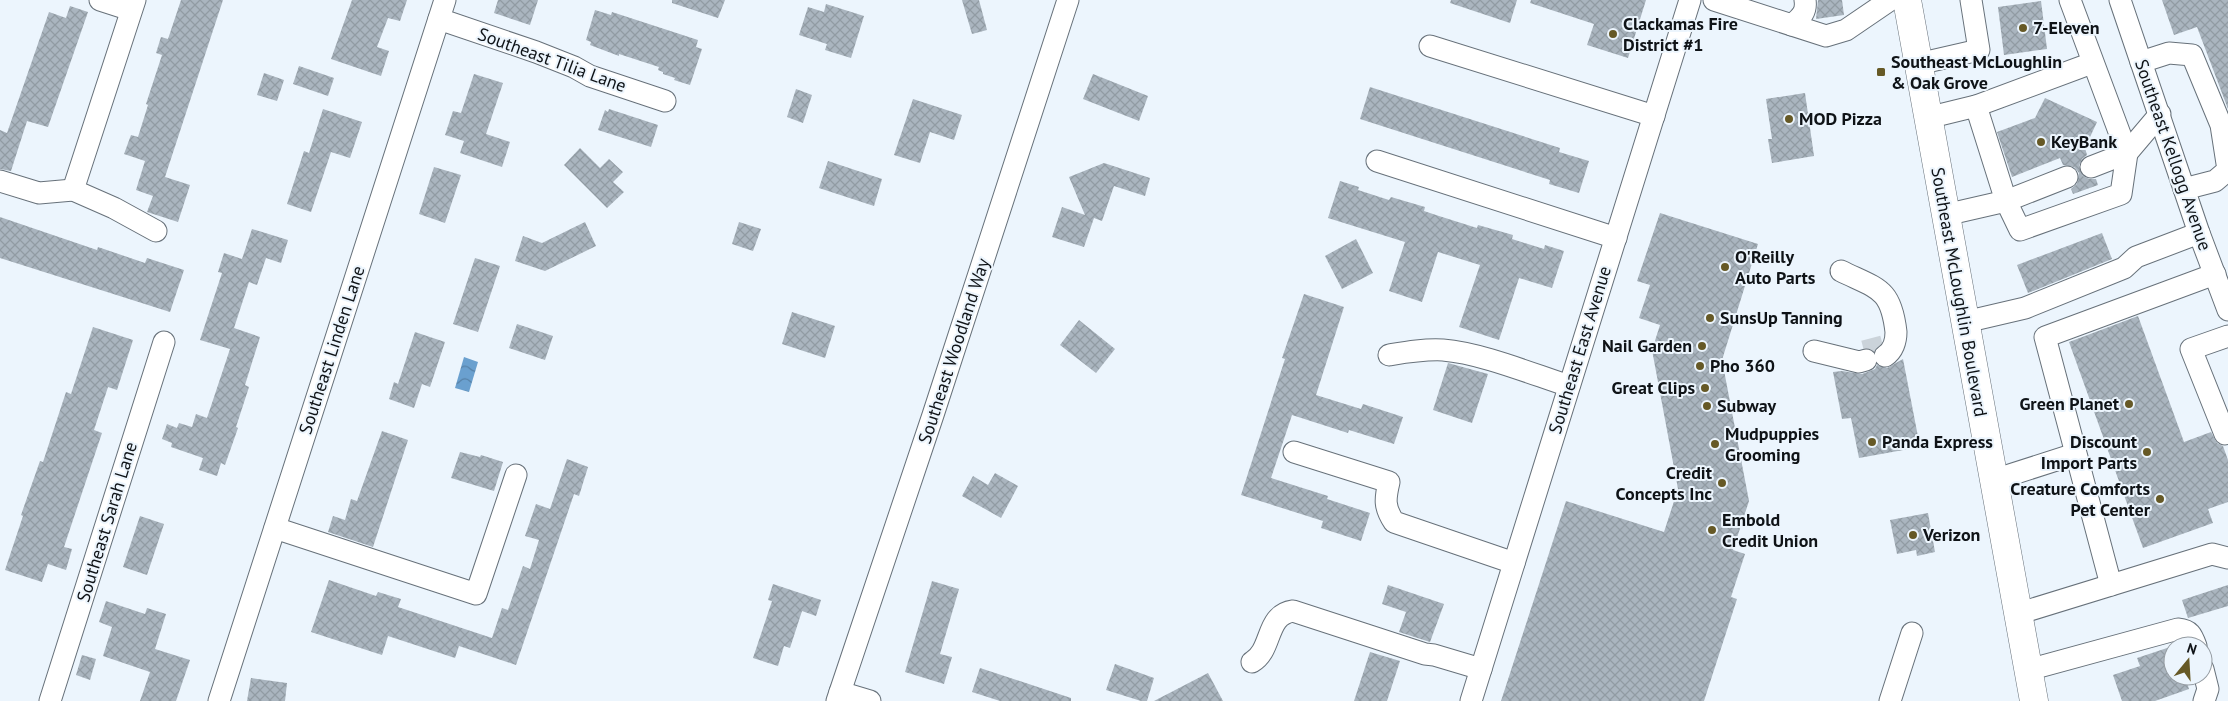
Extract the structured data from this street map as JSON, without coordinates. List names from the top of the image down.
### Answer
{
  "streets": {
    "main road": ["Southeast McLoughlin Boulevard"],
    "street": [
      "Southeast Tilia Lane",
      "Southeast Kellogg Avenue",
      "Southeast Linden Lane",
      "Southeast East Avenue",
      "Southeast Woodland Way",
      "Southeast Sarah Lane"
    ]
  },
  "crossings": [
    ["Southeast Tilia Lane", "Southeast Linden Lane"]
  ],
  "places": {
    "other": [
      "7-Eleven",
      "Clackamas Fire District #1",
      "MOD Pizza",
      "KeyBank",
      "O'Reilly Auto Parts",
      "SunsUp Tanning",
      "Nail Garden",
      "Pho 360",
      "Great Clips",
      "Green Planet",
      "Subway",
      "Panda Express",
      "Mudpuppies Grooming",
      "Discount Import Parts",
      "Credit Concepts Inc",
      "Creature Comforts Pet Center",
      "Embold Credit Union",
      "Verizon"
    ],
    "transit": ["Southeast McLoughlin & Oak Grove"]
  },
  "north": "top"
}
